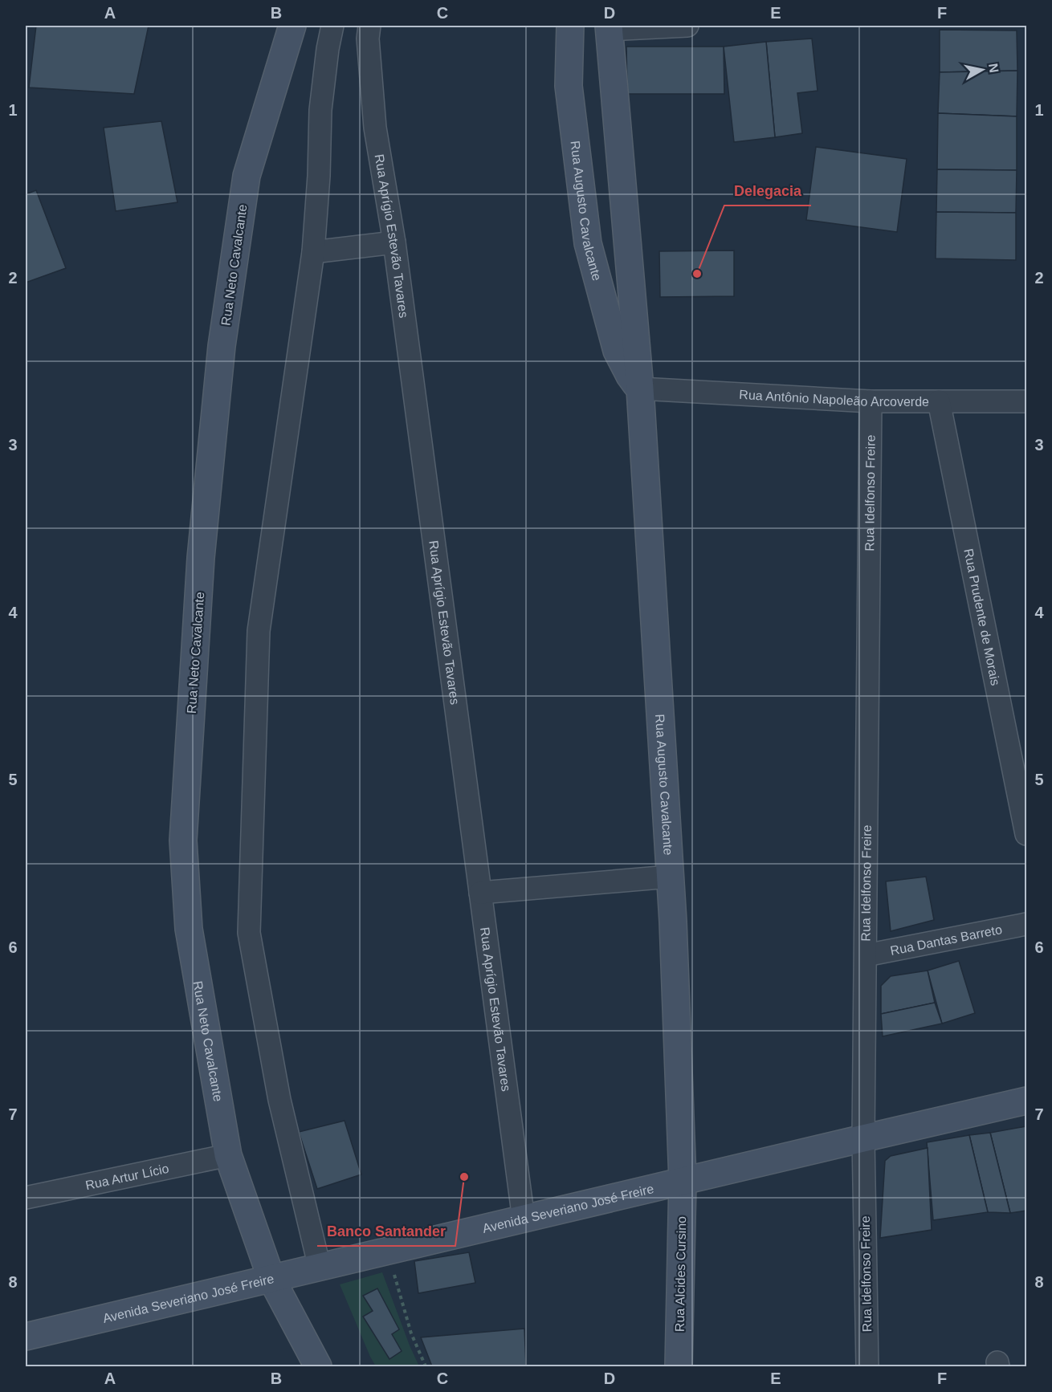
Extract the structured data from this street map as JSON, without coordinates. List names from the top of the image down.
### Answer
{
  "streets": {
    "street": [
      "Rua Augusto Cavalcante",
      "Rua Aprígio Estevão Tavares",
      "Rua Neto Cavalcante",
      "Rua Antônio Napoleão Arcoverde",
      "Rua Idelfonso Freire",
      "Rua Prudente de Morais",
      "Rua Dantas Barreto",
      "Rua Artur Lício",
      "Avenida Severiano José Freire",
      "Rua Alcides Cursino"
    ]
  },
  "crossings": [
    ["Rua Augusto Cavalcante", "Rua Antônio Napoleão Arcoverde"],
    ["Rua Augusto Cavalcante", "Avenida Severiano José Freire"],
    ["Rua Augusto Cavalcante", "Rua Alcides Cursino"],
    ["Rua Aprígio Estevão Tavares", "Avenida Severiano José Freire"],
    ["Rua Neto Cavalcante", "Rua Artur Lício"],
    ["Rua Neto Cavalcante", "Avenida Severiano José Freire"],
    ["Rua Antônio Napoleão Arcoverde", "Rua Idelfonso Freire"],
    ["Rua Antônio Napoleão Arcoverde", "Rua Prudente de Morais"],
    ["Rua Idelfonso Freire", "Rua Dantas Barreto"],
    ["Rua Idelfonso Freire", "Avenida Severiano José Freire"],
    ["Avenida Severiano José Freire", "Rua Alcides Cursino"]
  ],
  "places": ["Delegacia", "Banco Santander"],
  "north": "right",
  "grid": {
    "columns": [
      "A",
      "B",
      "C",
      "D",
      "E",
      "F"
    ],
    "rows": [
      "1",
      "2",
      "3",
      "4",
      "5",
      "6",
      "7",
      "8"
    ]
  }
}
